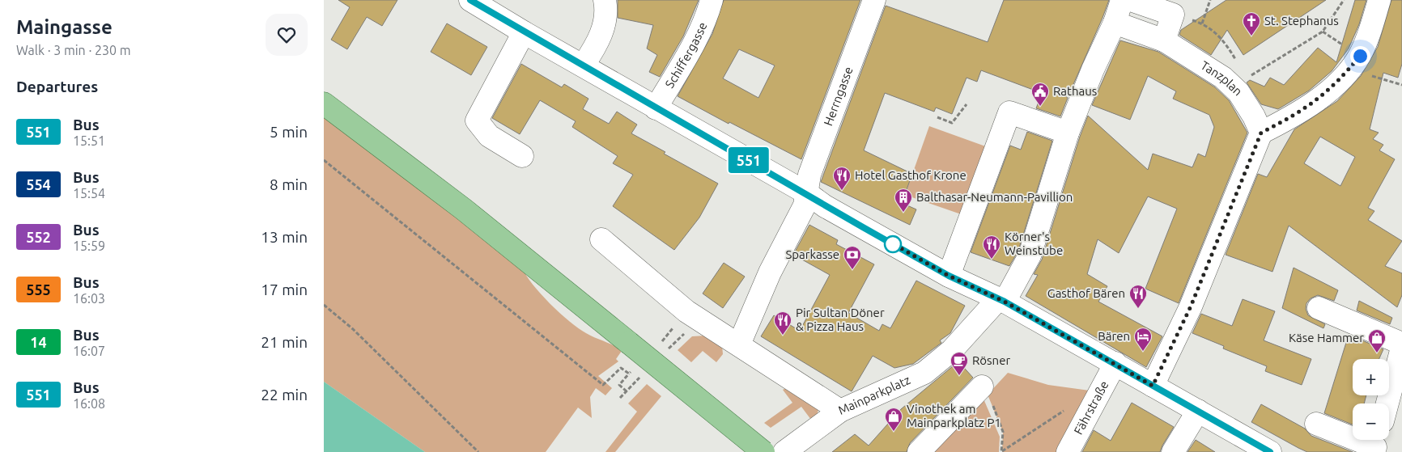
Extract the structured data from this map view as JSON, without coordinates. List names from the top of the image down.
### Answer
{
  "streets": {
    "street": [
      "Schiffergasse",
      "Tanzplan",
      "Herrngasse",
      "Mainparkplatz",
      "Fährstraße"
    ]
  },
  "crossings": [
    ["Tanzplan", "Mainparkplatz"]
  ],
  "places": {
    "church": ["St. Stephanus"],
    "public building": ["Rathaus"],
    "restaurant": [
      "Hotel Gasthof Krone",
      "Körner's Weinstube",
      "Gasthof Bären",
      "Pir Sultan Döner & Pizza Haus"
    ],
    "building": ["Balthasar-Neumann-Pavillion"],
    "bank": ["Sparkasse"],
    "hotel": ["Bären"],
    "shop": ["Käse Hammer", "Vinothek am Mainparkplatz P1"],
    "cafe": ["Rösner"]
  },
  "lines": ["bus line 551"],
  "page": {
    "heading": [
      ["Maingasse", "Walk · 3 min · 230 m"],
      "Departures"
    ],
    "on_map": "551",
    "list": [
      {
        "mark": "551",
        "name": "Bus",
        "note": "15:51",
        "value": "5 min"
      },
      {
        "mark": "554",
        "name": "Bus",
        "note": "15:54",
        "value": "8 min"
      },
      {
        "mark": "552",
        "name": "Bus",
        "note": "15:59",
        "value": "13 min"
      },
      {
        "mark": "555",
        "name": "Bus",
        "note": "16:03",
        "value": "17 min"
      },
      {
        "mark": "14",
        "name": "Bus",
        "note": "16:07",
        "value": "21 min"
      },
      {
        "mark": "551",
        "name": "Bus",
        "note": "16:08",
        "value": "22 min"
      }
    ],
    "map_buttons": ["+", "−"]
  }
}
